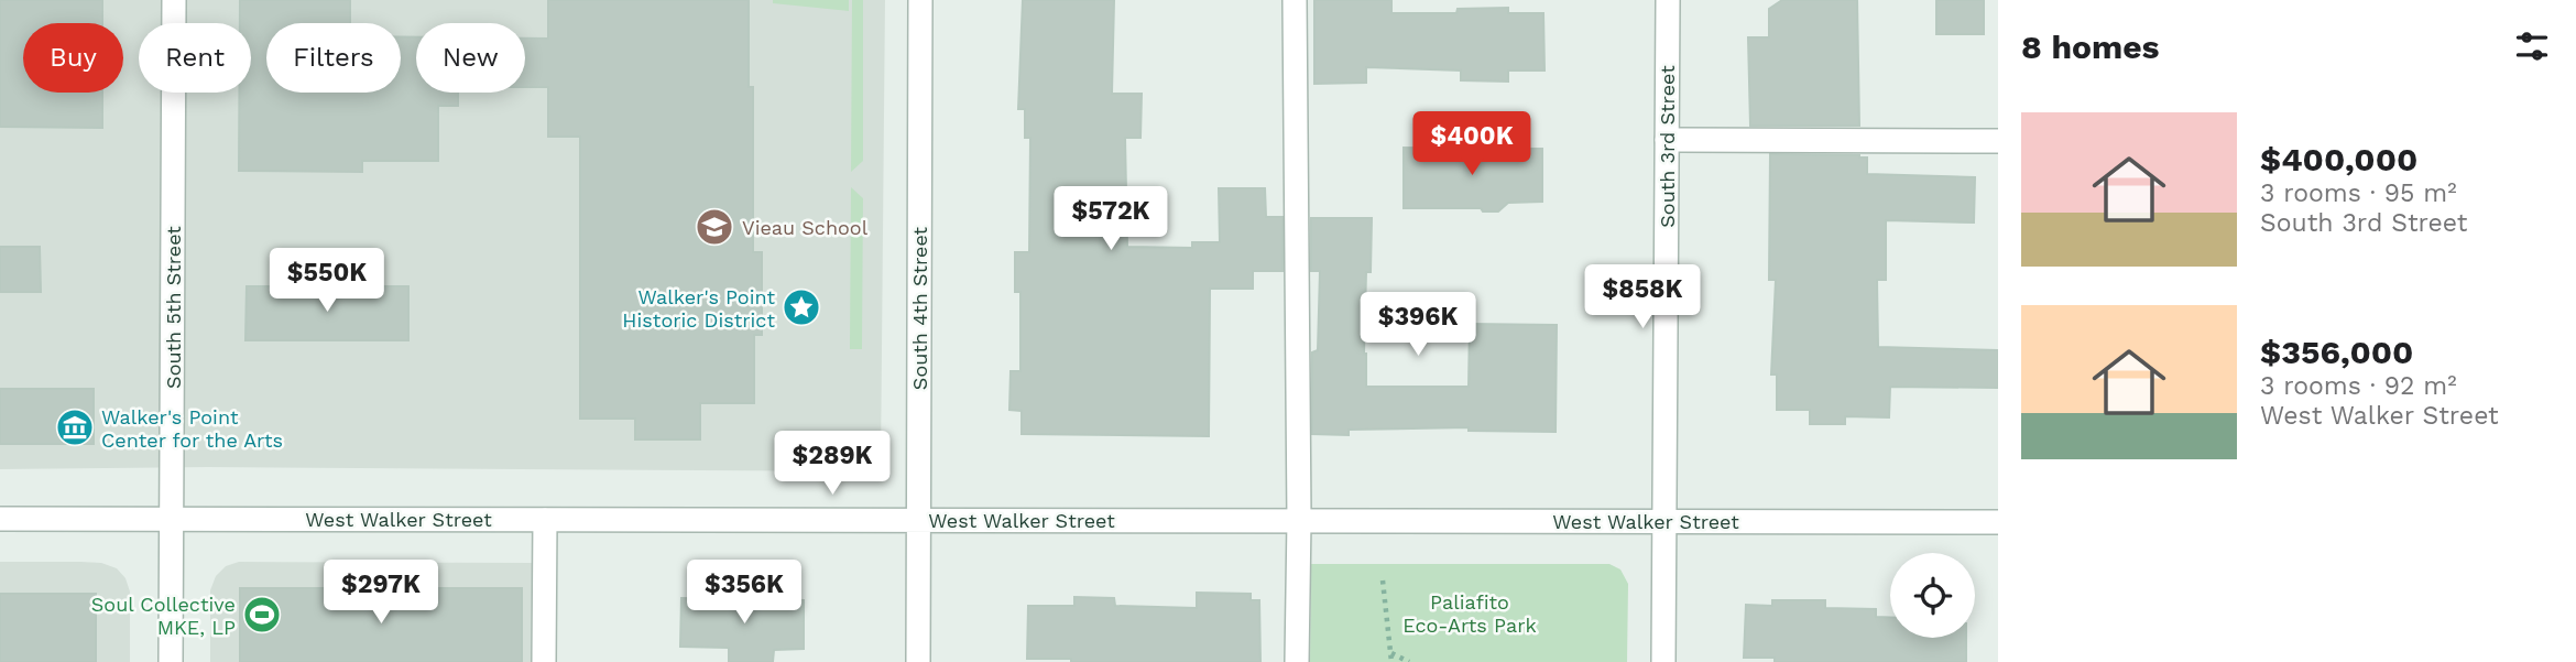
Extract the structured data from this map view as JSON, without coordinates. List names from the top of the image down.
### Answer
{
  "streets": {
    "street": [
      "South 3rd Street",
      "South 5th Street",
      "South 4th Street",
      "West Walker Street"
    ]
  },
  "crossings": [
    ["South 3rd Street", "West Walker Street"],
    ["South 5th Street", "West Walker Street"],
    ["South 4th Street", "West Walker Street"]
  ],
  "parks": ["Paliafito Eco-Arts Park"],
  "places": {
    "school or university": ["Vieau School"],
    "place": ["Walker's Point Historic District"],
    "museum": ["Walker's Point Center for the Arts"],
    "sports": ["Soul Collective MKE, LP"]
  },
  "page": {
    "heading": "8 homes",
    "chip": [
      "Buy",
      "Rent",
      "Filters",
      "New"
    ],
    "list": [
      {
        "name": "$400,000",
        "note": "3 rooms · 95 m² · South 3rd Street"
      },
      {
        "name": "$356,000",
        "note": "3 rooms · 92 m² · West Walker Street"
      }
    ],
    "price": [
      "$400K",
      "$572K",
      "$550K",
      "$858K",
      "$396K",
      "$289K",
      "$297K",
      "$356K"
    ]
  }
}
